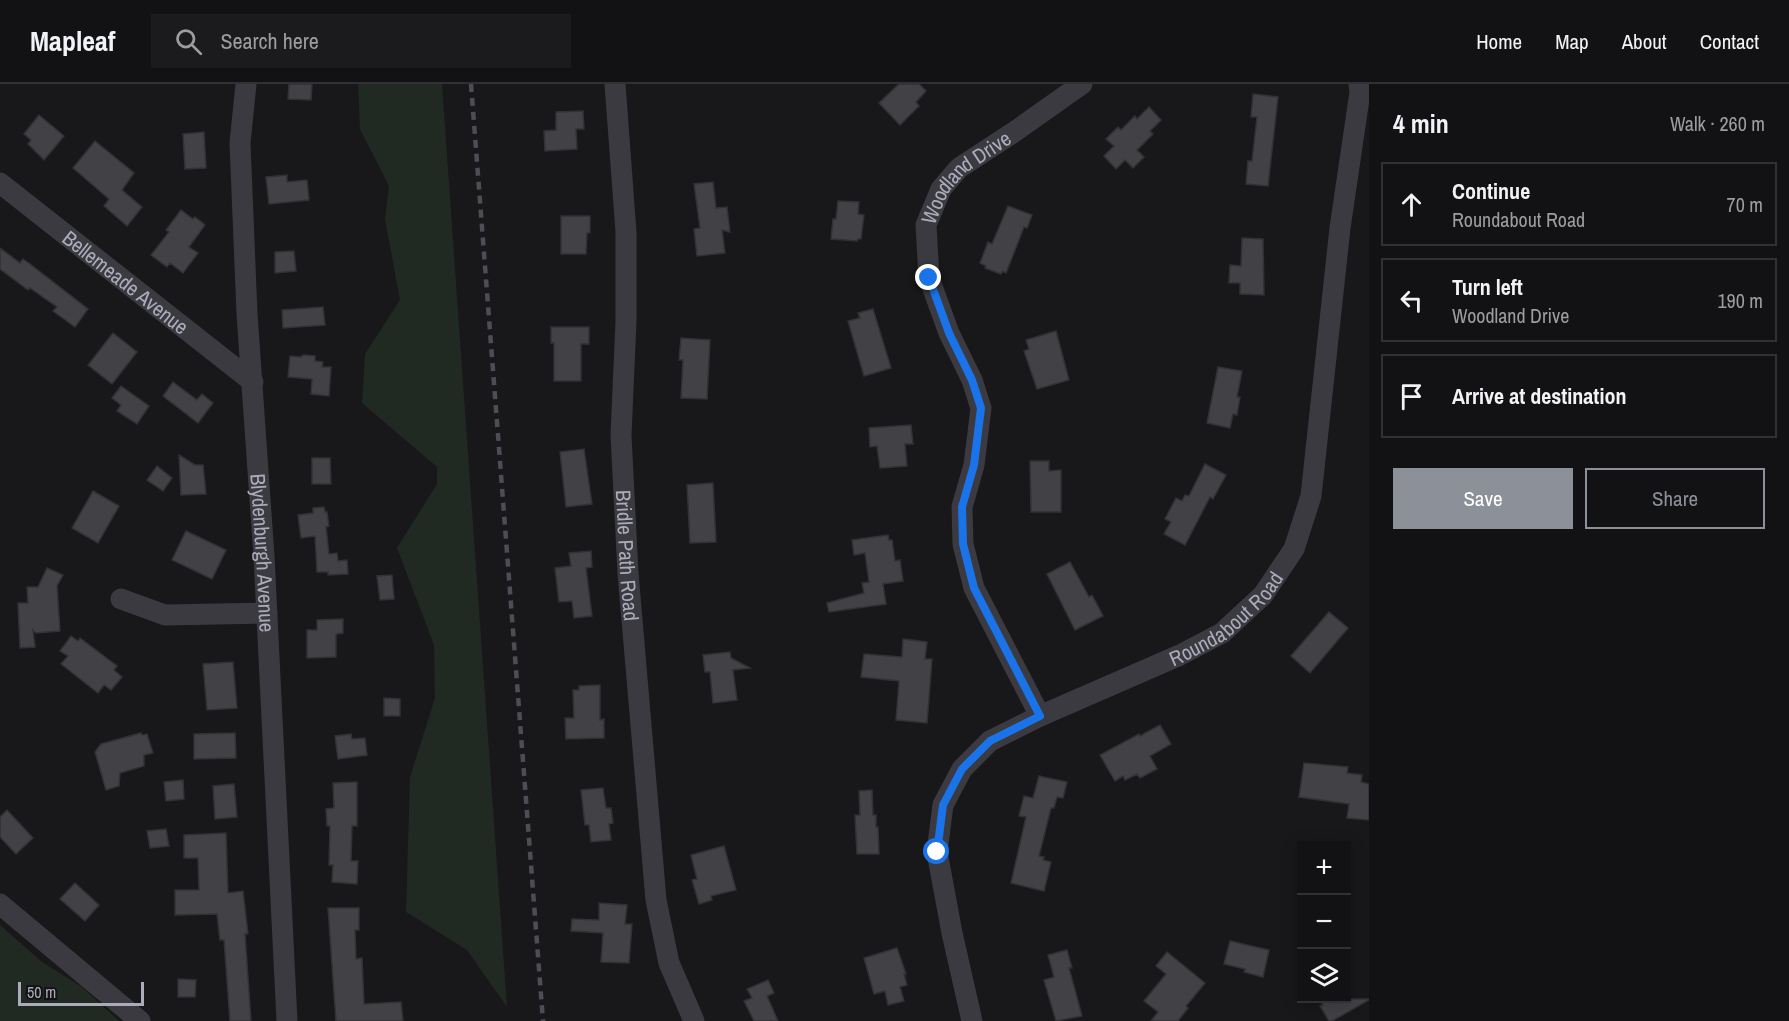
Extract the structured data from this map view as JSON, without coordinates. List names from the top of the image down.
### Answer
{
  "streets": {
    "street": [
      "Woodland Drive",
      "Bellemeade Avenue",
      "Blydenburgh Avenue",
      "Bridle Path Road",
      "Roundabout Road"
    ]
  },
  "crossings": [
    ["Woodland Drive", "Roundabout Road"],
    ["Bellemeade Avenue", "Blydenburgh Avenue"]
  ],
  "scale_bar": "50 m",
  "page": {
    "header": "Mapleaf",
    "search": "Search here",
    "nav": [
      "Home",
      "Map",
      "About",
      "Contact"
    ],
    "heading": ["4 min", "Walk · 260 m"],
    "list": [
      ["Continue", "Roundabout Road", "70 m"],
      ["Turn left", "Woodland Drive", "190 m"],
      "Arrive at destination"
    ],
    "buttons": ["Save", "Share"],
    "map_buttons": ["+", "−"],
    "scale": "50 m"
  }
}
